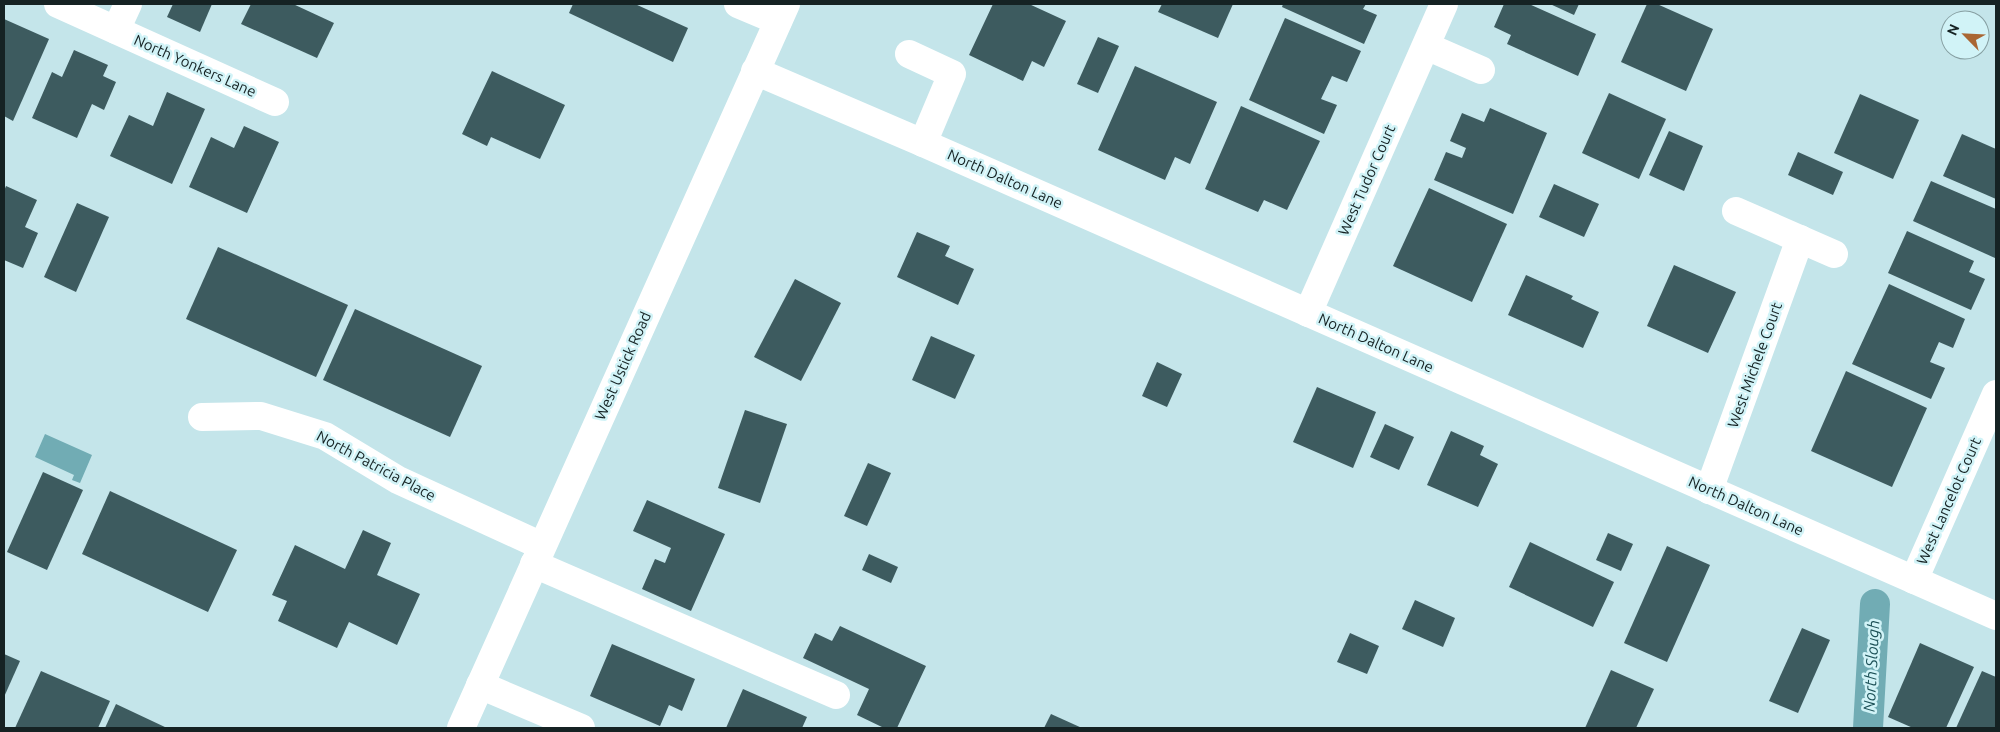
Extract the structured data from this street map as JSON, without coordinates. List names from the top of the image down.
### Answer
{
  "streets": {
    "street": [
      "North Yonkers Lane",
      "North Dalton Lane",
      "West Tudor Court",
      "West Michele Court",
      "West Ustick Road",
      "North Patricia Place",
      "West Lancelot Court"
    ]
  },
  "crossings": [
    ["North Dalton Lane", "West Tudor Court"],
    ["North Dalton Lane", "West Michele Court"],
    ["North Dalton Lane", "West Ustick Road"],
    ["North Dalton Lane", "West Lancelot Court"],
    ["West Ustick Road", "North Patricia Place"]
  ],
  "water": ["North Slough"],
  "north": "top left"
}
